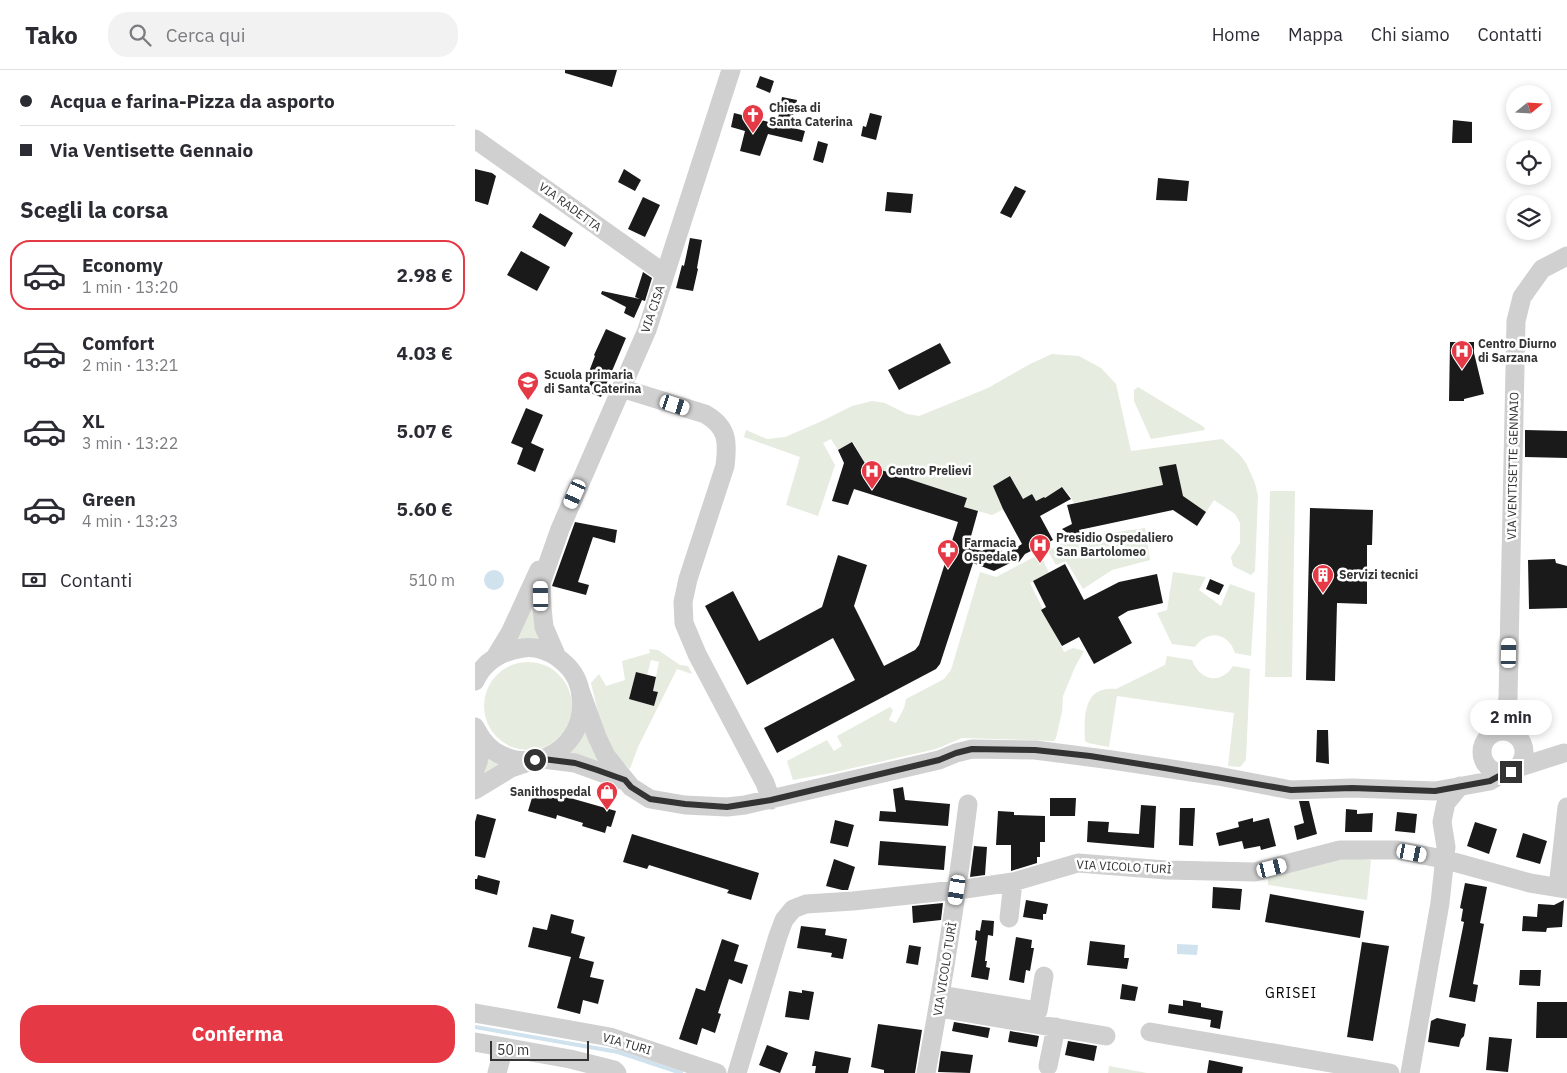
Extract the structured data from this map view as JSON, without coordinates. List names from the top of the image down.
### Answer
{
  "streets": {
    "street": [
      "VIA RADETTA",
      "VIA CISA",
      "VIA VENTISETTE GENNAIO",
      "VIA VICOLO TURÌ",
      "VIA TURI"
    ]
  },
  "crossings": [
    ["VIA RADETTA", "VIA CISA"]
  ],
  "districts": ["GRISEI"],
  "places": {
    "church": ["Chiesa di Santa Caterina"],
    "hospital": ["Centro Diurno di Sarzana", "Centro Prelievi", "Presidio Ospedaliero San Bartolomeo"],
    "school or university": ["Scuola primaria di Santa Caterina"],
    "pharmacy": ["Farmacia Ospedale"],
    "building": ["Servizi tecnici"],
    "shop": ["Sanithospedal"]
  },
  "scale_bar": "50 m",
  "north": "right",
  "page": {
    "header": "Tako",
    "search": "Cerca qui",
    "nav": [
      "Home",
      "Mappa",
      "Chi siamo",
      "Contatti"
    ],
    "banner": ["Acqua e farina-Pizza da asporto", "Via Ventisette Gennaio"],
    "heading": "Scegli la corsa",
    "list": [
      {
        "name": "Economy",
        "note": "1 min · 13:20",
        "value": "2.98 €"
      },
      {
        "name": "Comfort",
        "note": "2 min · 13:21",
        "value": "4.03 €"
      },
      {
        "name": "XL",
        "note": "3 min · 13:22",
        "value": "5.07 €"
      },
      {
        "name": "Green",
        "note": "4 min · 13:23",
        "value": "5.60 €"
      }
    ],
    "pay": ["Contanti", "510 m"],
    "bubble": "2 min",
    "buttons": "Conferma",
    "scale": "50 m"
  }
}
